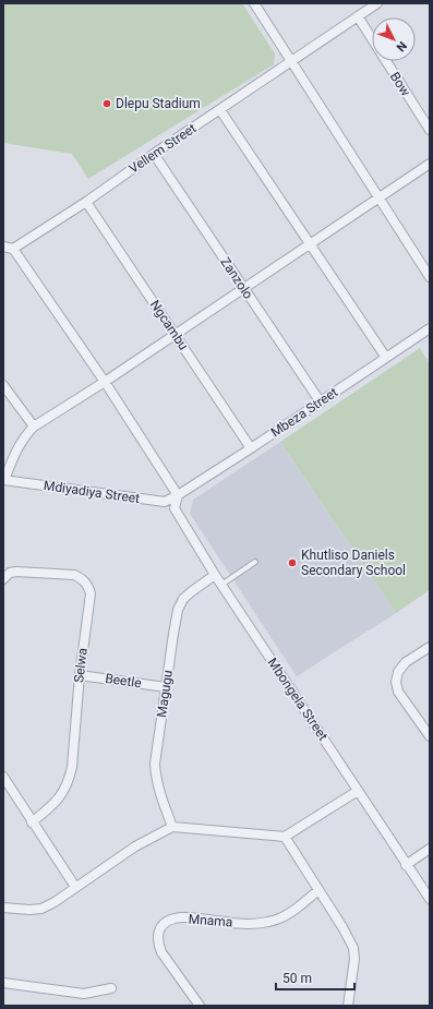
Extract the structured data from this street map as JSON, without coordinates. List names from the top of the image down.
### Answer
{
  "streets": {
    "street": [
      "Bow",
      "Vellem Street",
      "Zanzolo",
      "Ngcambu",
      "Mbeza Street",
      "Mdiyadiya Street",
      "Selwa",
      "Beetle",
      "Magugu",
      "Mbongela Street",
      "Mnama"
    ]
  },
  "crossings": [
    ["Bow", "Vellem Street"],
    ["Vellem Street", "Zanzolo"],
    ["Vellem Street", "Ngcambu"],
    ["Zanzolo", "Mbeza Street"],
    ["Ngcambu", "Mbeza Street"],
    ["Mbeza Street", "Mdiyadiya Street"],
    ["Mbeza Street", "Mbongela Street"],
    ["Mdiyadiya Street", "Mbongela Street"],
    ["Selwa", "Beetle"],
    ["Beetle", "Magugu"],
    ["Magugu", "Mbongela Street"]
  ],
  "places": ["Dlepu Stadium", "Khutliso Daniels Secondary School"],
  "scale_bar": "50 m",
  "north": "bottom right"
}
